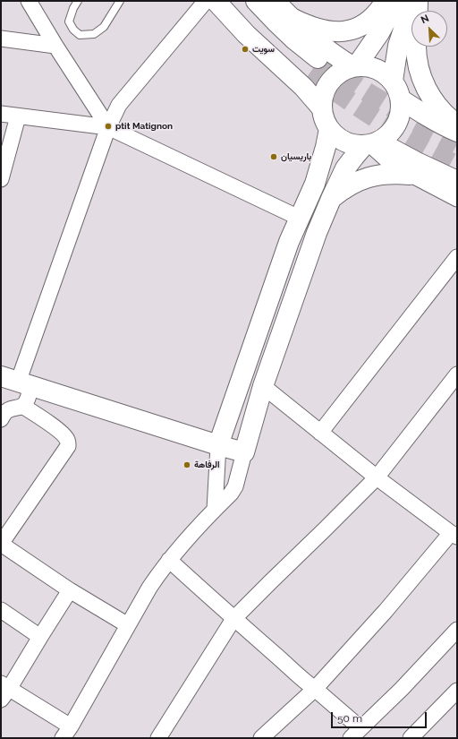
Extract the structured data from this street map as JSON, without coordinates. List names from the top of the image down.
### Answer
{
  "places": [
    "سويت",
    "ptit Matignon",
    "باريسيان",
    "الرفاهة"
  ],
  "scale_bar": "50 m",
  "north": "top left"
}
